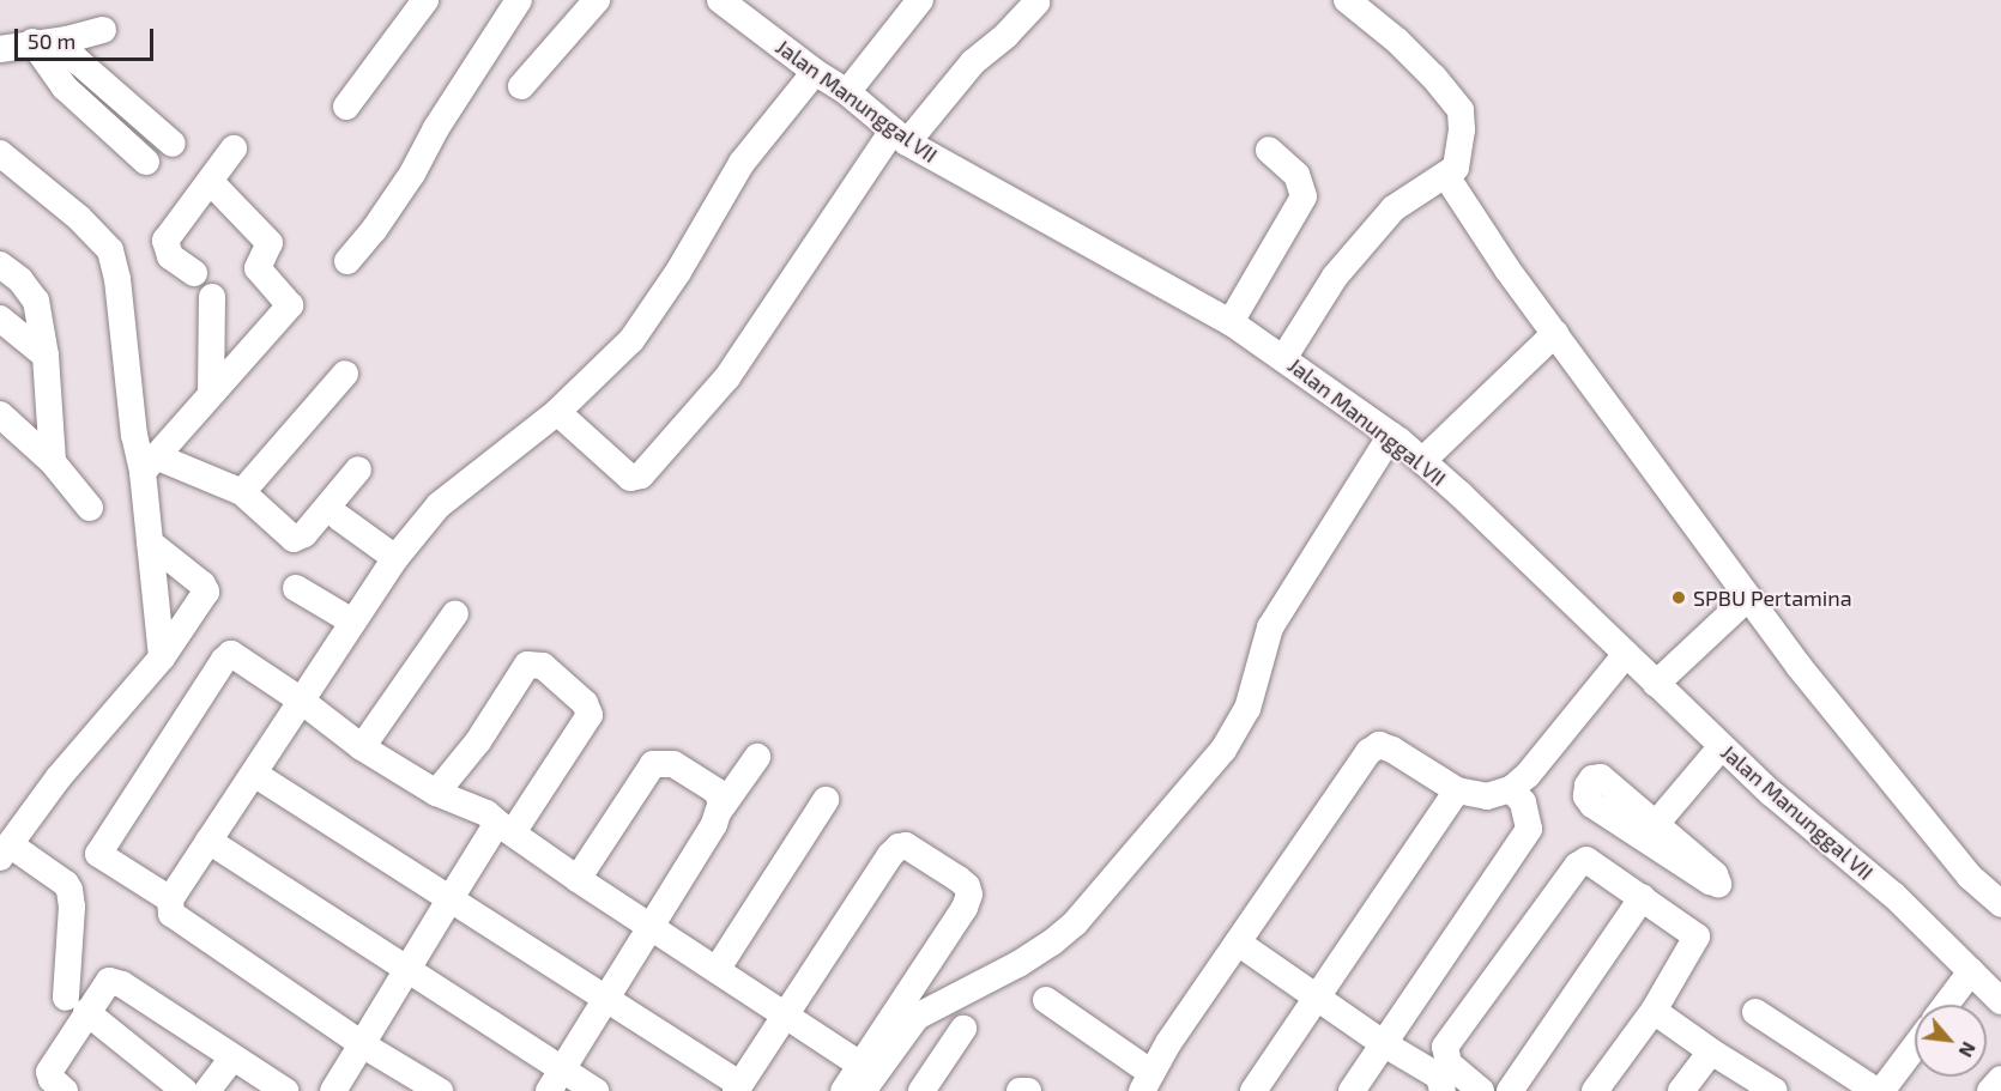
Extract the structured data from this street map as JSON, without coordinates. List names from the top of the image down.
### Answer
{
  "streets": {
    "street": ["Jalan Manunggal VII"]
  },
  "places": ["SPBU Pertamina"],
  "scale_bar": "50 m",
  "north": "bottom right"
}
